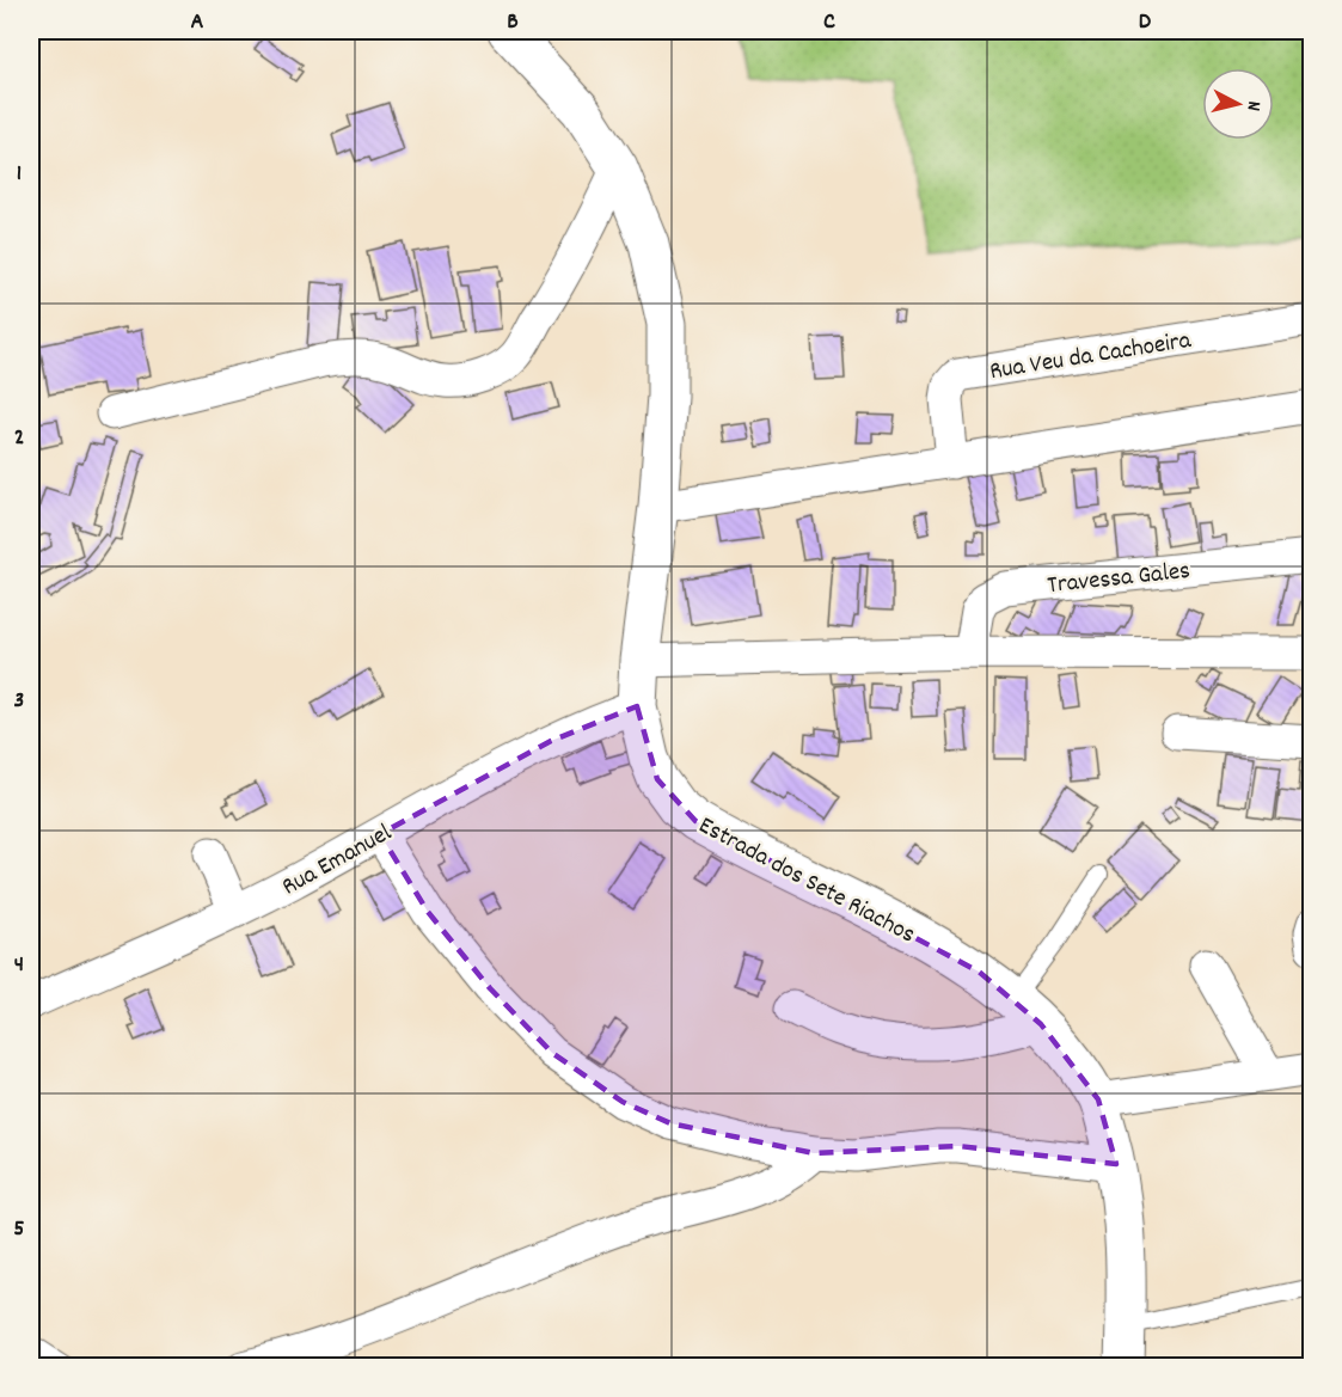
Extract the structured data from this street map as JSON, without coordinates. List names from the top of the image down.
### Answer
{
  "streets": {
    "street": [
      "Rua Veu da Cachoeira",
      "Travessa Gales",
      "Rua Emanuel",
      "Estrada dos Sete Riachos"
    ]
  },
  "crossings": [
    ["Rua Emanuel", "Estrada dos Sete Riachos"]
  ],
  "north": "right",
  "grid": {
    "columns": [
      "A",
      "B",
      "C",
      "D"
    ],
    "rows": [
      "1",
      "2",
      "3",
      "4",
      "5"
    ]
  }
}
